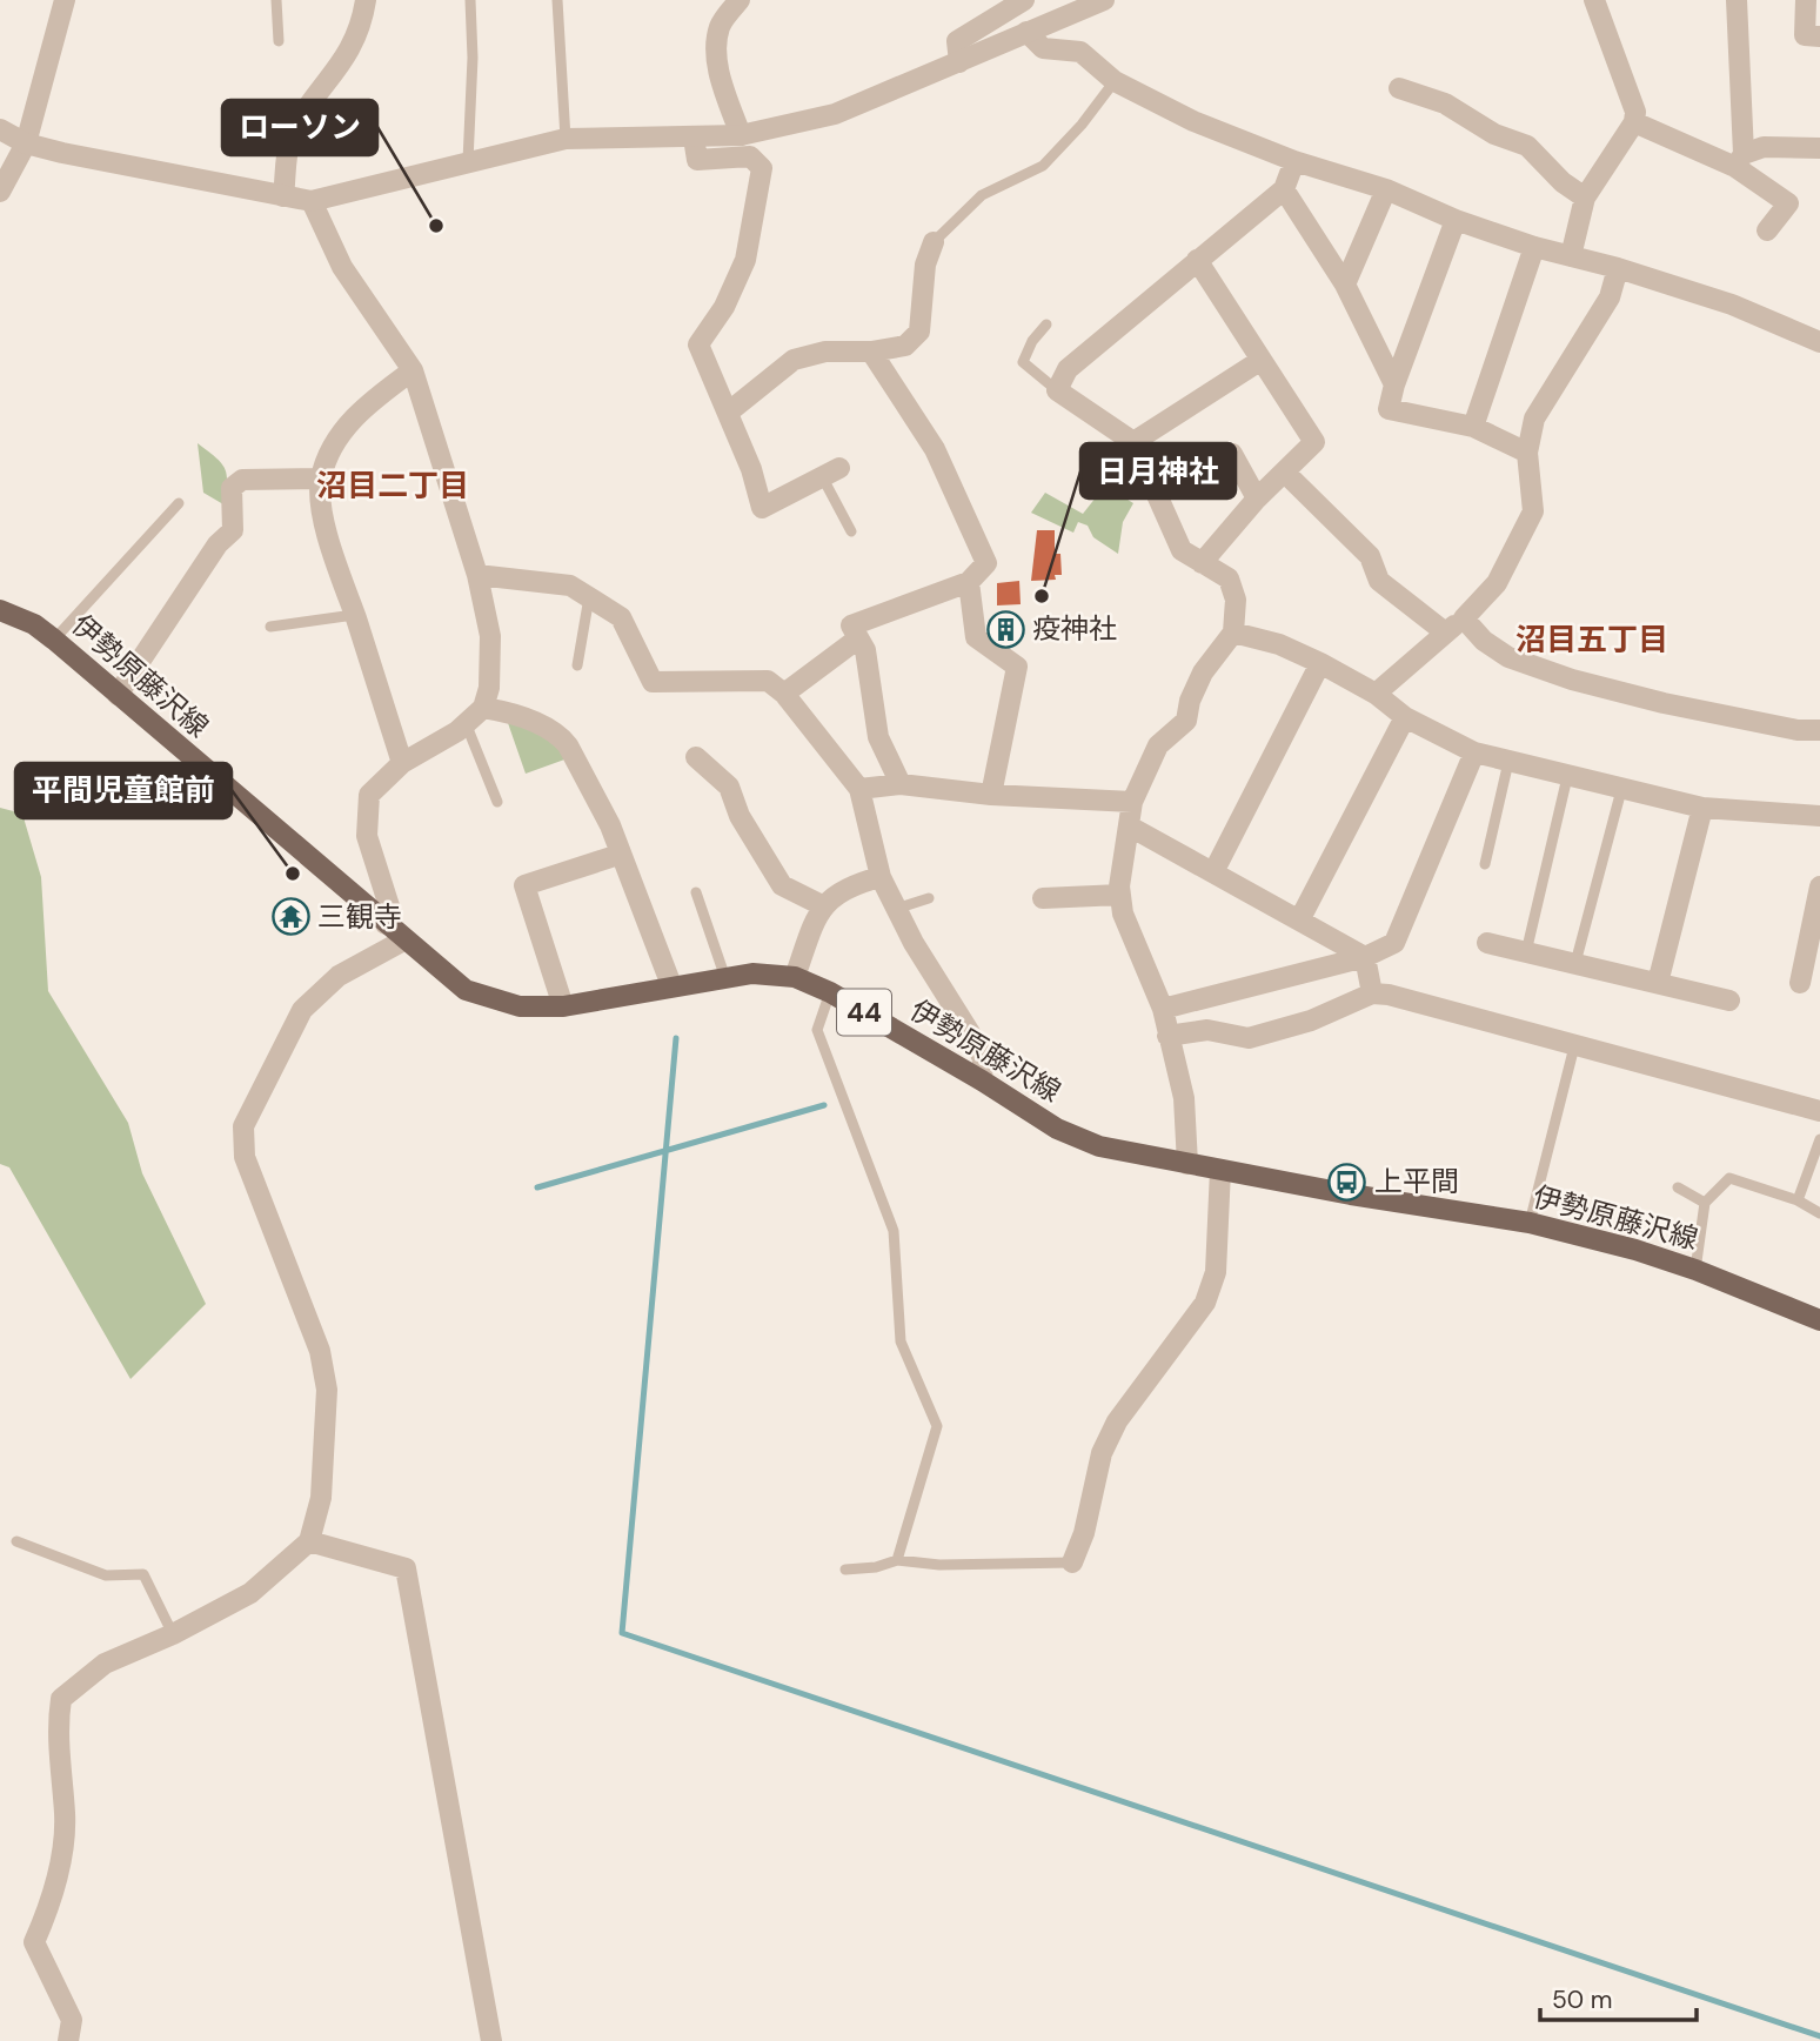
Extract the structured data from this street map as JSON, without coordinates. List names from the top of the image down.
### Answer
{
  "streets": {
    "main road": ["伊勢原藤沢線", "44"]
  },
  "districts": ["沼目二丁目", "沼目五丁目"],
  "places": {
    "other": ["ローソン", "日月神社", "平間児童館前"],
    "building": ["疫神社"],
    "temple": ["三観寺"],
    "bus stop": ["上平間"]
  },
  "scale_bar": "50 m"
}
